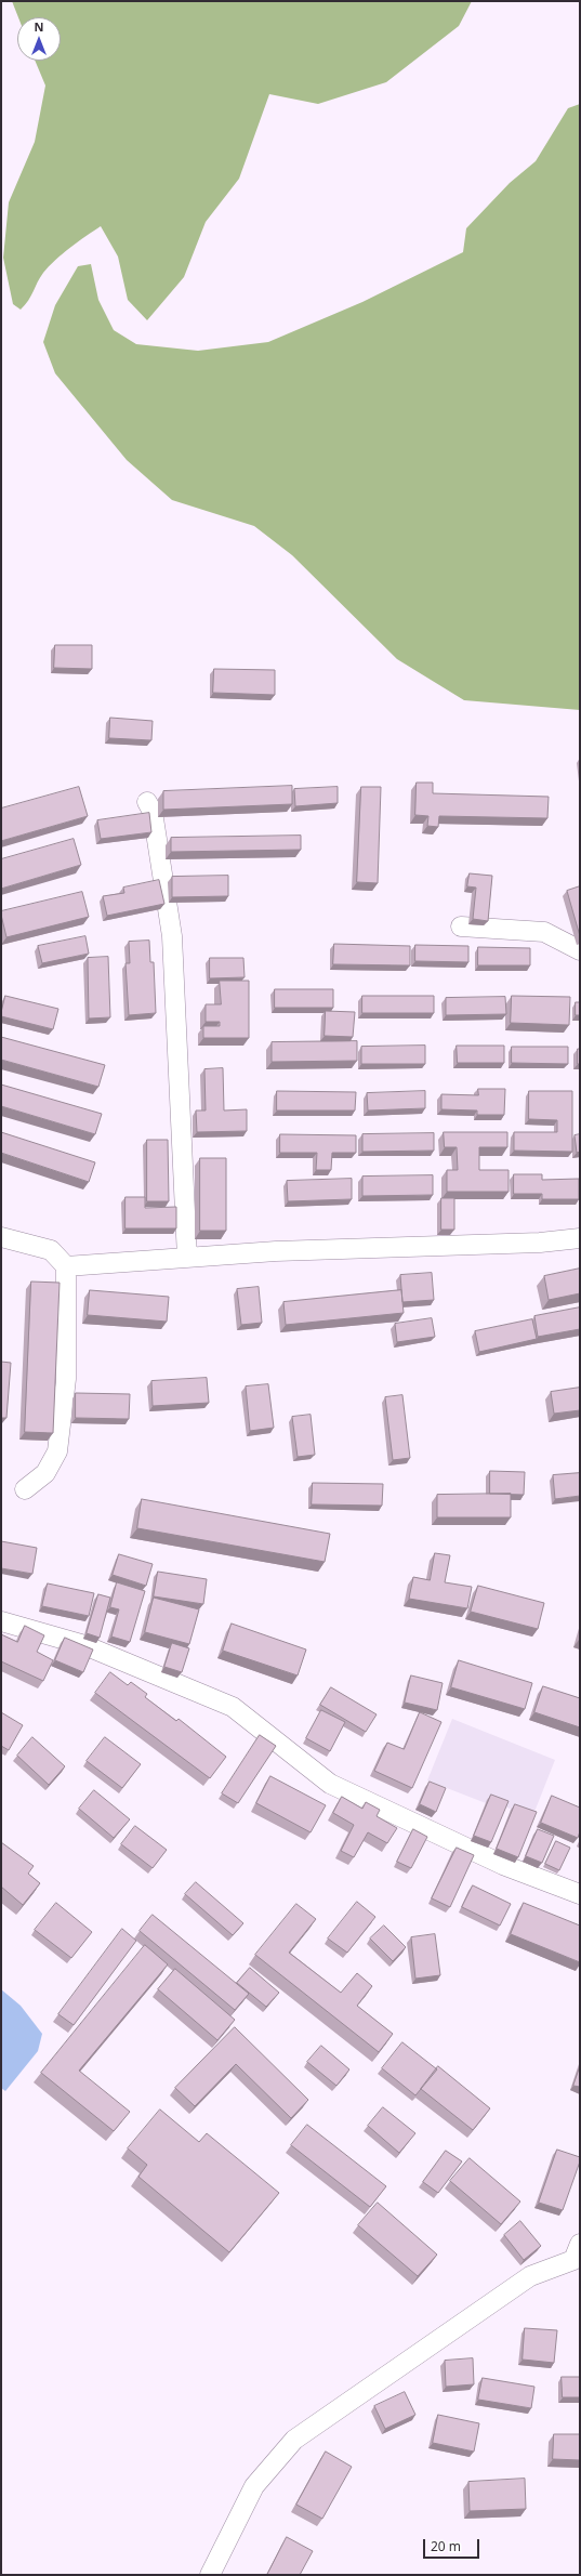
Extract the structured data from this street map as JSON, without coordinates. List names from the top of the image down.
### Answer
{
  "scale_bar": "20 m",
  "north": "top"
}
